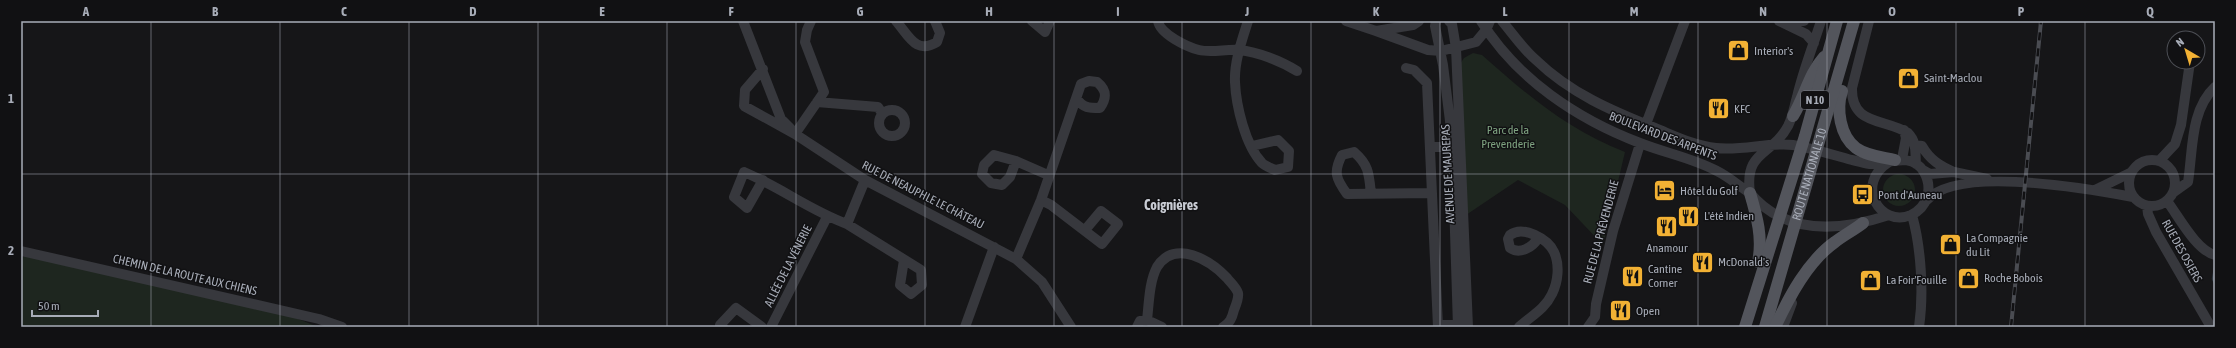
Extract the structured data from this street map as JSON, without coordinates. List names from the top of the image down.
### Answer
{
  "streets": {
    "main road": ["N 10", "ROUTE NATIONALE 10"],
    "street": [
      "BOULEVARD DES ARPENTS",
      "AVENUE DE MAUREPAS",
      "RUE DE NEAUPHLE LE CHÂTEAU",
      "RUE DE LA PRÉVENDERIE",
      "RUE DES OSIERS",
      "ALLÉE DE LA VÉNERIE",
      "CHEMIN DE LA ROUTE AUX CHIENS"
    ]
  },
  "crossings": [
    ["N 10", "BOULEVARD DES ARPENTS"],
    ["BOULEVARD DES ARPENTS", "ROUTE NATIONALE 10"],
    ["BOULEVARD DES ARPENTS", "RUE DE LA PRÉVENDERIE"]
  ],
  "districts": ["Coignières"],
  "parks": ["Parc de la Prevenderie"],
  "places": {
    "shop": [
      "Interior's",
      "Saint-Maclou",
      "La Compagnie du Lit",
      "Roche Bobois",
      "La Foir'Fouille"
    ],
    "restaurant": [
      "KFC",
      "L'été Indien",
      "Anamour",
      "McDonald's",
      "Cantine Corner",
      "Open"
    ],
    "hotel": ["Hôtel du Golf"],
    "bus stop": ["Pont d'Auneau"]
  },
  "scale_bar": "50 m",
  "north": "top left",
  "grid": {
    "columns": [
      "A",
      "B",
      "C",
      "D",
      "E",
      "F",
      "G",
      "H",
      "I",
      "J",
      "K",
      "L",
      "M",
      "N",
      "O",
      "P",
      "Q"
    ],
    "rows": ["1", "2"]
  }
}
